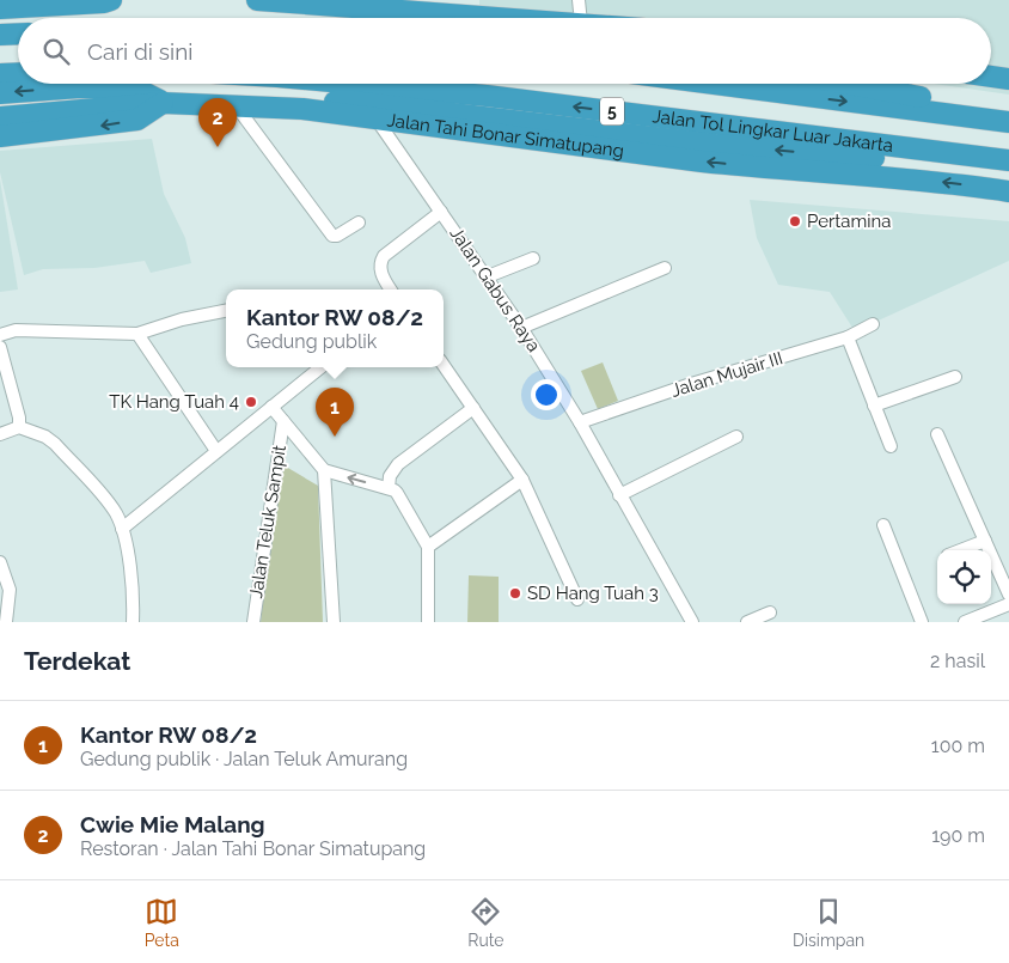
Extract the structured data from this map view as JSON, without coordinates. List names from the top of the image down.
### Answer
{
  "streets": {
    "highway": ["5", "Jalan Tol Lingkar Luar Jakarta", "Jalan Tahi Bonar Simatupang"],
    "street": ["Jalan Gabus Raya", "Jalan Mujair III", "Jalan Teluk Sampit"]
  },
  "crossings": [
    ["Jalan Tahi Bonar Simatupang", "Jalan Gabus Raya"],
    ["Jalan Gabus Raya", "Jalan Mujair III"]
  ],
  "places": ["Pertamina", "TK Hang Tuah 4", "SD Hang Tuah 3"],
  "page": {
    "search": "Cari di sini",
    "pins": ["2", "1"],
    "popup": ["Kantor RW 08/2", "Gedung publik"],
    "heading": ["Terdekat", "2 hasil"],
    "list": [
      {
        "mark": "1",
        "name": "Kantor RW 08/2",
        "note": "Gedung publik · Jalan Teluk Amurang",
        "value": "100 m"
      },
      {
        "mark": "2",
        "name": "Cwie Mie Malang",
        "note": "Restoran · Jalan Tahi Bonar Simatupang",
        "value": "190 m"
      }
    ],
    "nav": ["Peta", "Rute", "Disimpan"]
  }
}
